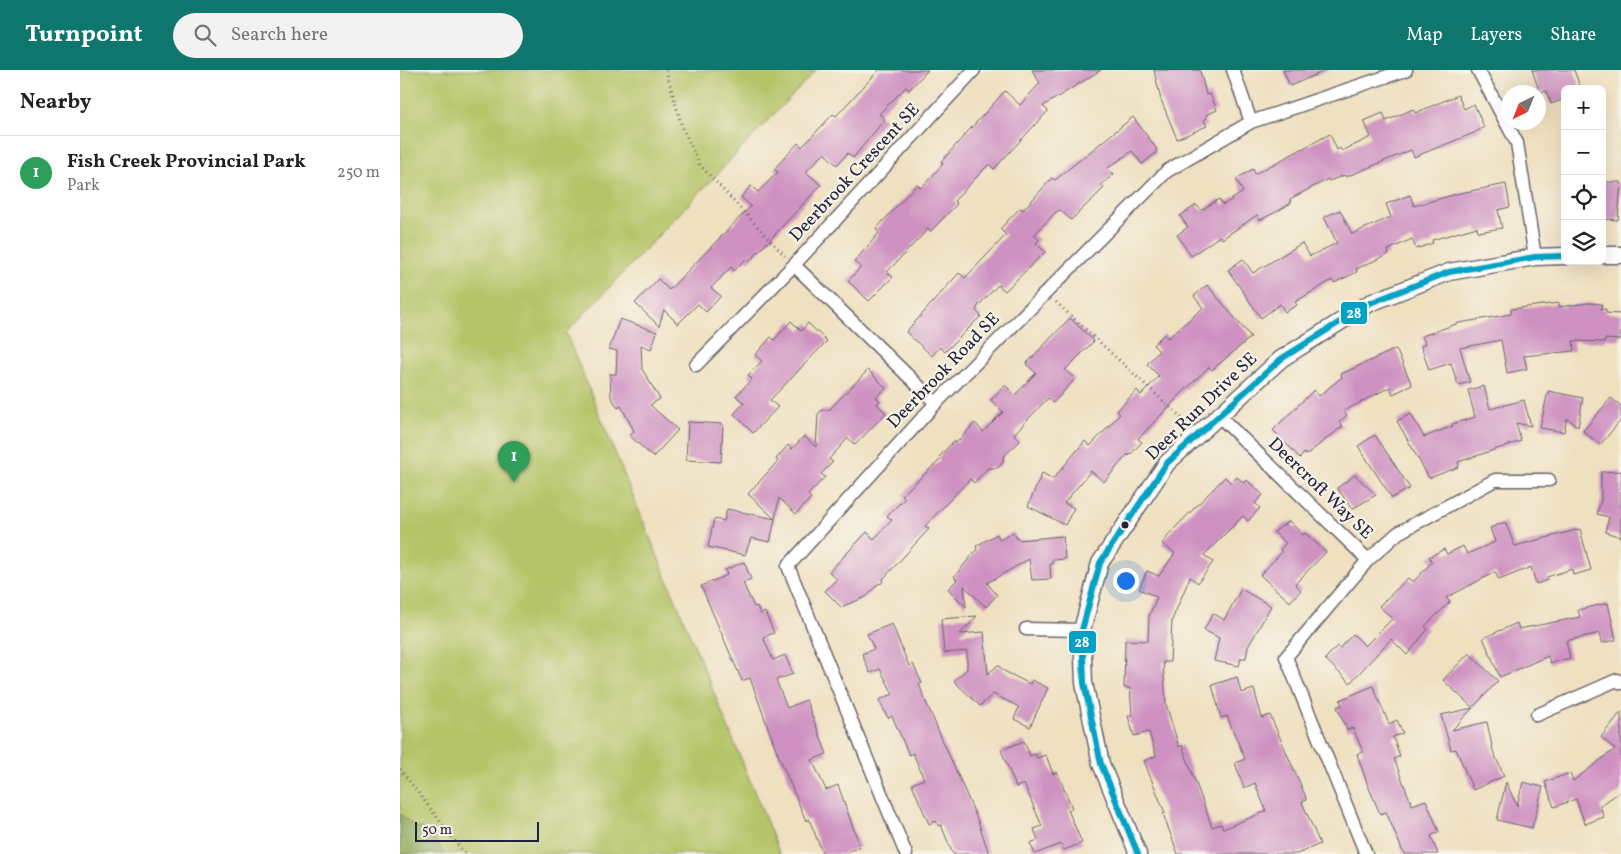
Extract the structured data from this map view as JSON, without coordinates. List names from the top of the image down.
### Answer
{
  "streets": {
    "street": [
      "Deerbrook Crescent SE",
      "Deerbrook Road SE",
      "Deer Run Drive SE",
      "Deercroft Way SE"
    ]
  },
  "crossings": [
    ["Deerbrook Crescent SE", "Deerbrook Road SE"],
    ["Deer Run Drive SE", "Deercroft Way SE"]
  ],
  "lines": ["transit line 28"],
  "scale_bar": "50 m",
  "north": "bottom left",
  "page": {
    "header": "Turnpoint",
    "search": "Search here",
    "nav": ["Map", "Layers", "Share"],
    "heading": "Nearby",
    "map_buttons": ["+", "−"],
    "list": [
      {
        "mark": "1",
        "name": "Fish Creek Provincial Park",
        "note": "Park",
        "value": "250 m"
      }
    ],
    "pins": "1",
    "scale": "50 m"
  }
}
